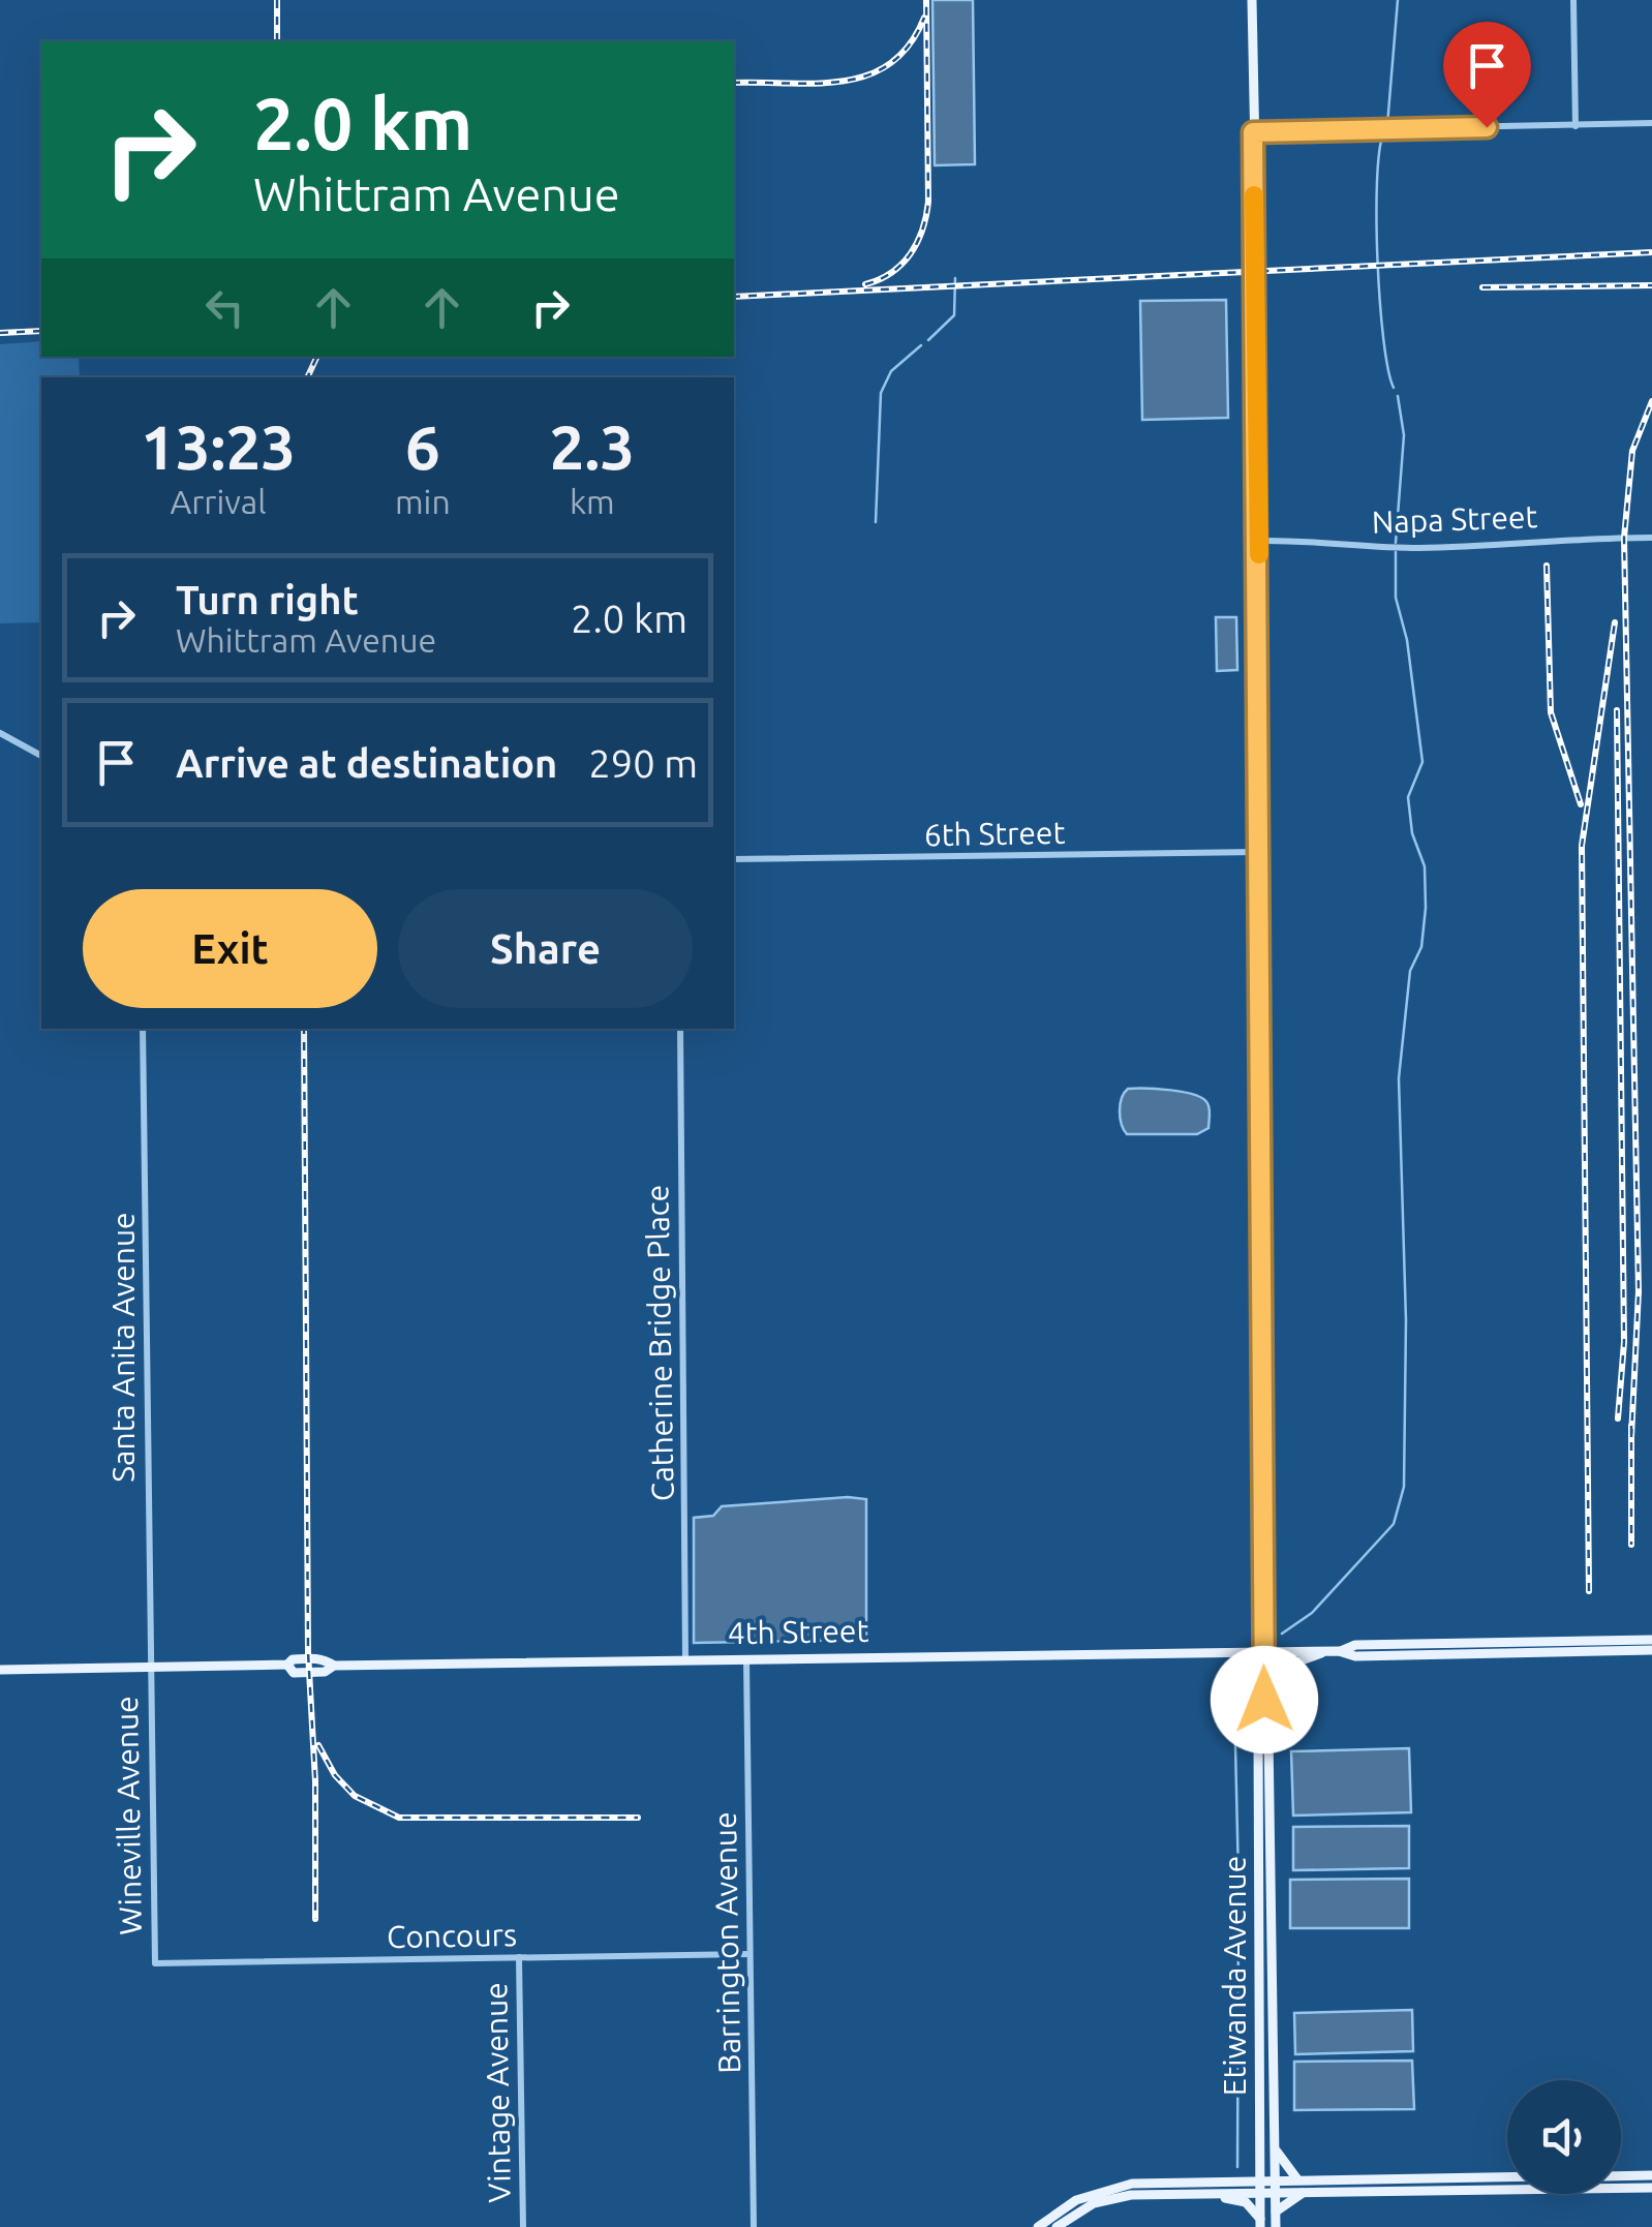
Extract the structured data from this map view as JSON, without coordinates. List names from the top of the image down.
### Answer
{
  "streets": {
    "main road": ["4th Street", "Etiwanda Avenue"],
    "street": [
      "Napa Street",
      "6th Street",
      "Catherine Bridge Place",
      "Santa Anita Avenue",
      "Wineville Avenue",
      "Concours",
      "Barrington Avenue",
      "Vintage Avenue"
    ]
  },
  "crossings": [
    ["Napa Street", "Etiwanda Avenue"],
    ["6th Street", "Etiwanda Avenue"],
    ["Catherine Bridge Place", "4th Street"],
    ["Santa Anita Avenue", "4th Street"],
    ["Santa Anita Avenue", "Wineville Avenue"],
    ["4th Street", "Wineville Avenue"],
    ["4th Street", "Barrington Avenue"],
    ["4th Street", "Etiwanda Avenue"],
    ["Wineville Avenue", "Concours"],
    ["Concours", "Barrington Avenue"],
    ["Concours", "Vintage Avenue"]
  ],
  "page": {
    "turn": ["2.0 km", "Whittram Avenue"],
    "eta": [
      "13:23",
      "Arrival",
      "6",
      "min",
      "2.3",
      "km"
    ],
    "list": [
      {
        "name": "Turn right",
        "note": "Whittram Avenue",
        "value": "2.0 km"
      },
      {
        "name": "Arrive at destination",
        "value": "290 m"
      }
    ],
    "buttons": ["Exit", "Share"]
  }
}
